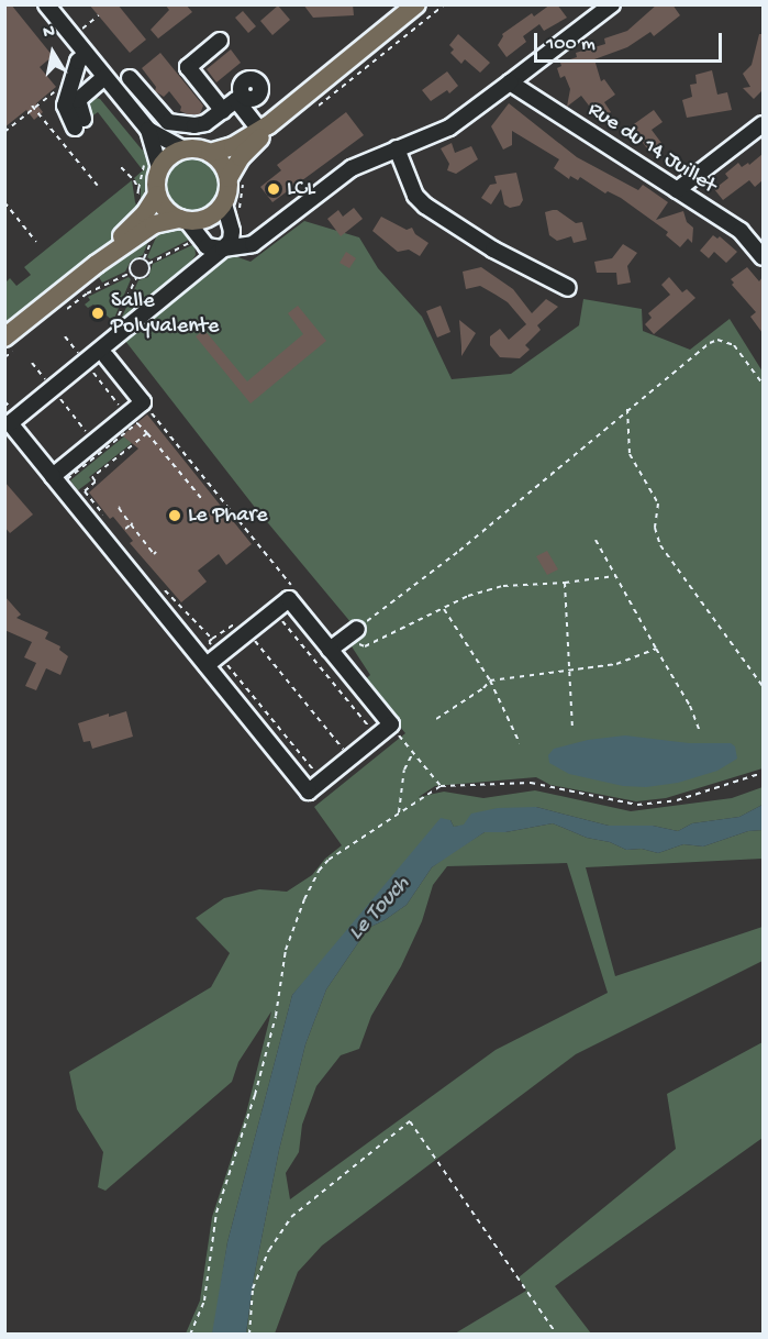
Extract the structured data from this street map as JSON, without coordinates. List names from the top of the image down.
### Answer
{
  "streets": {
    "street": ["Rue du 14 Juillet"]
  },
  "water": ["Le Touch"],
  "places": ["LCL", "Salle Polyvalente", "Le Phare"],
  "scale_bar": "100 m",
  "north": "top"
}
